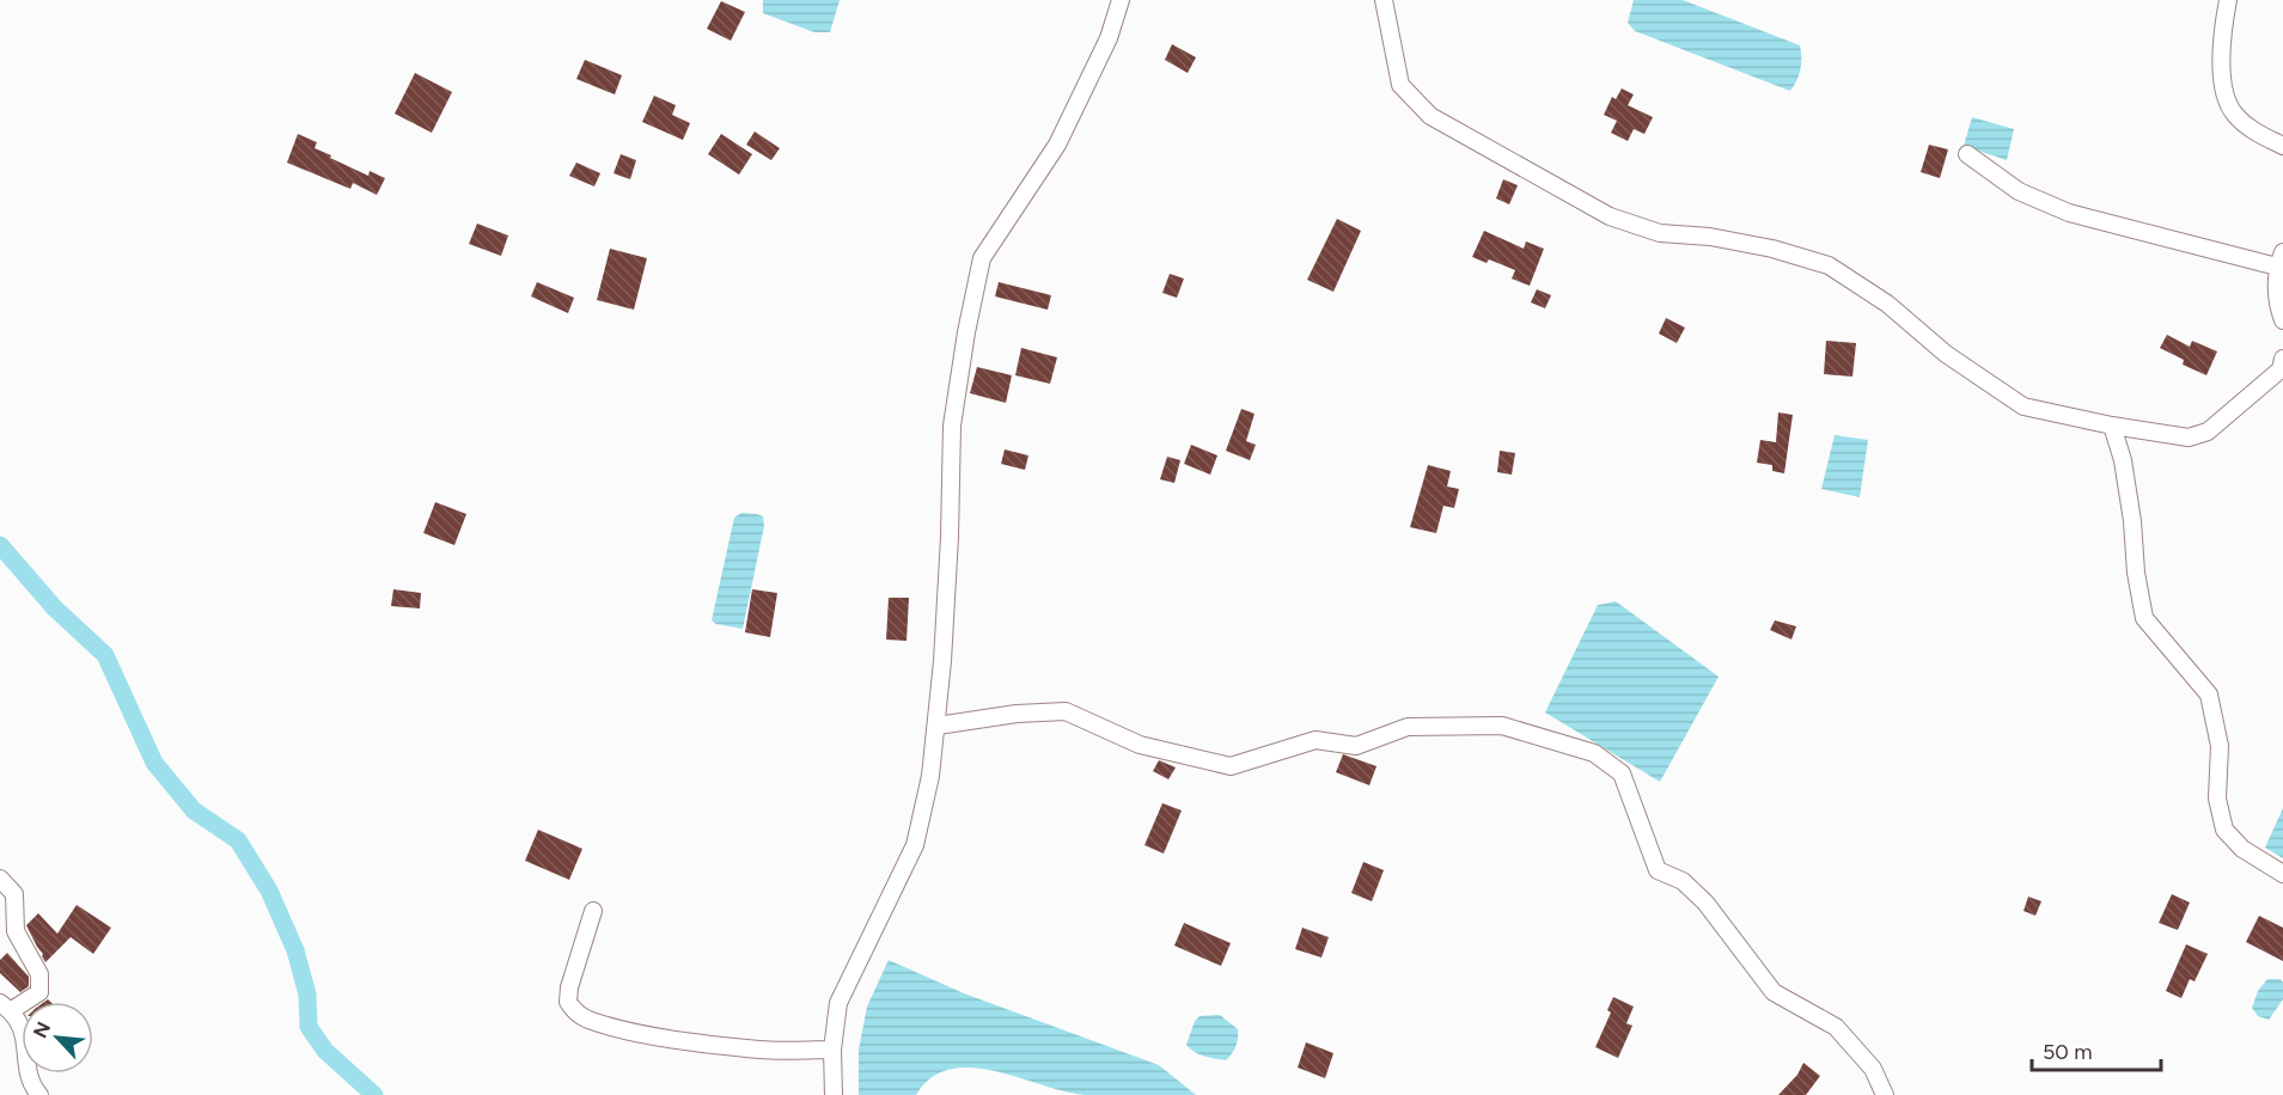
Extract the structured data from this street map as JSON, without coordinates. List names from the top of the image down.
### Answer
{
  "scale_bar": "50 m",
  "north": "top left"
}
